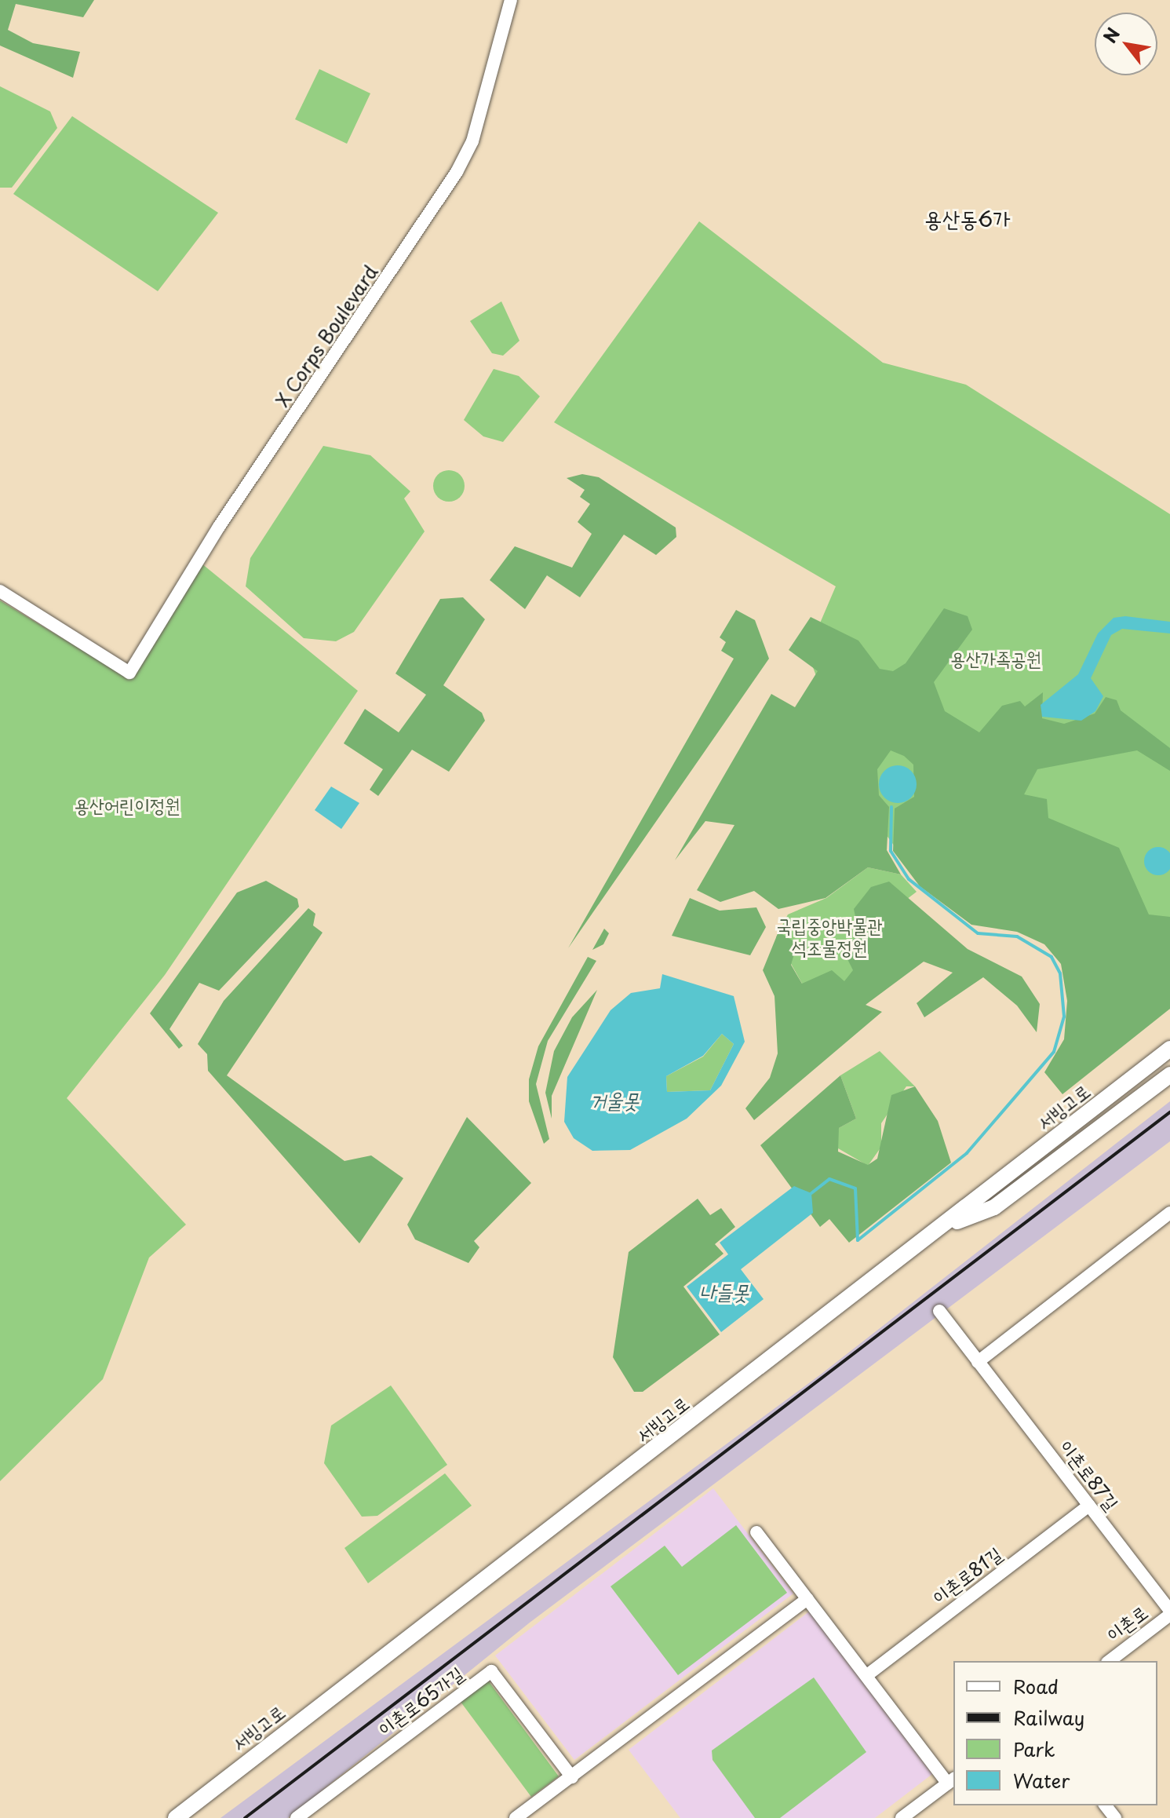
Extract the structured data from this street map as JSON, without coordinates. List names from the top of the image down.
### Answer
{
  "streets": {
    "main road": ["서빙고로"],
    "street": [
      "X Corps Boulevard",
      "이촌로87길",
      "이촌로81길",
      "이촌로",
      "이촌로65가길"
    ]
  },
  "crossings": [
    ["이촌로87길", "이촌로81길"],
    ["이촌로87길", "이촌로"]
  ],
  "districts": ["용산동6가"],
  "water": ["거울못", "나들못"],
  "parks": ["용산가족공원", "용산어린이정원", "국립중앙박물관 석조물정원"],
  "legend": [
    "Road",
    "Railway",
    "Park",
    "Water"
  ],
  "north": "top left"
}
